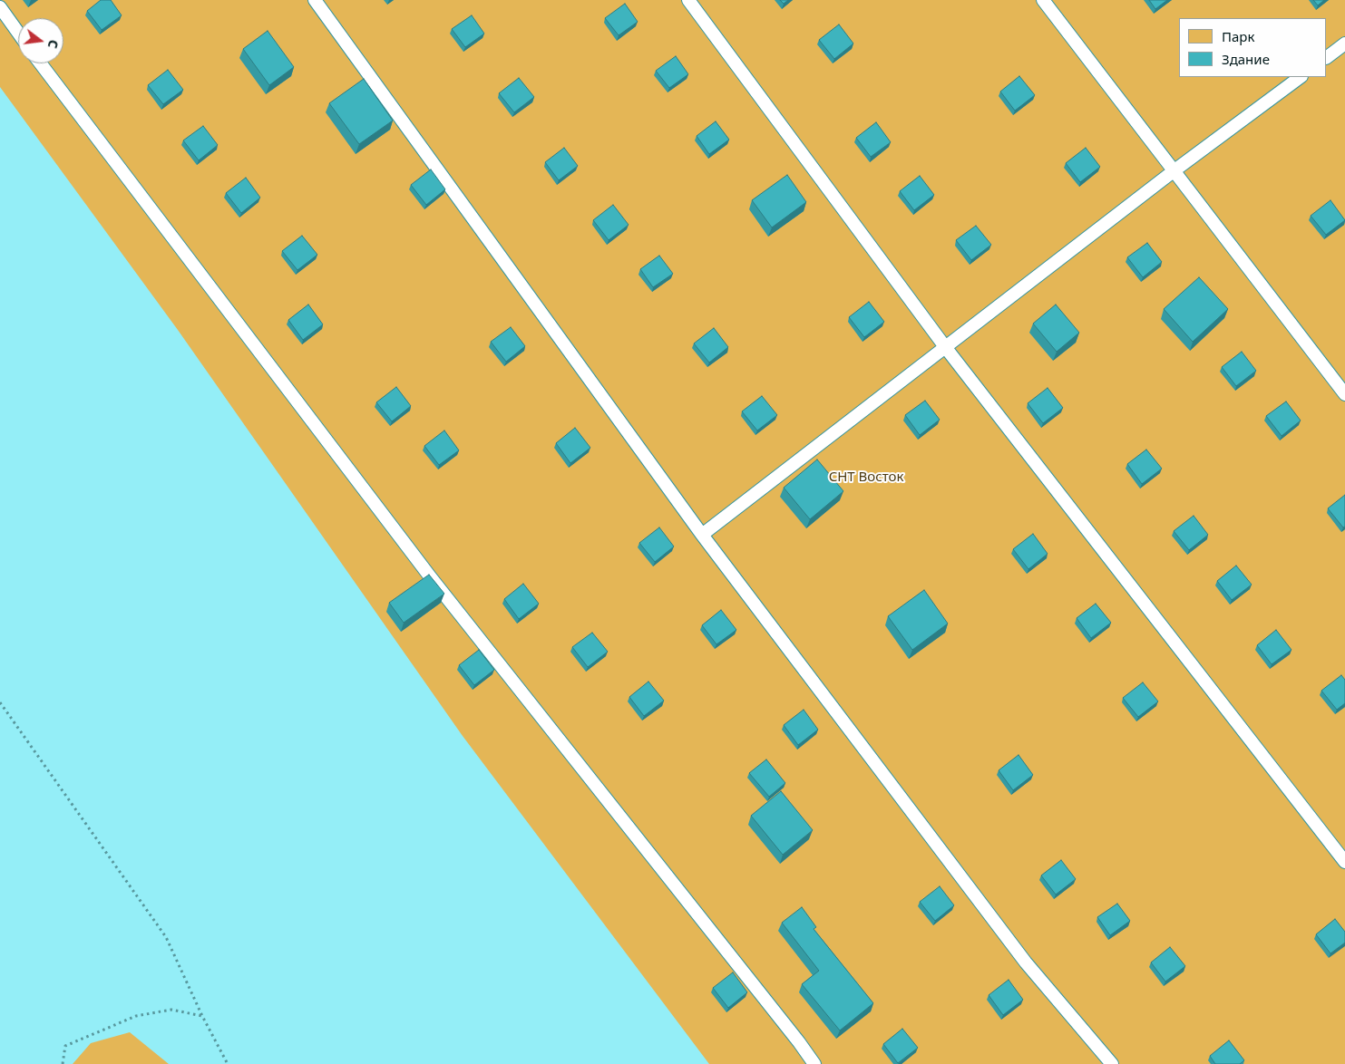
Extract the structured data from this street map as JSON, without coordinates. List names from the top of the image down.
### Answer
{
  "parks": ["СНТ Восток"],
  "legend": ["Парк", "Здание"],
  "north": "right"
}
